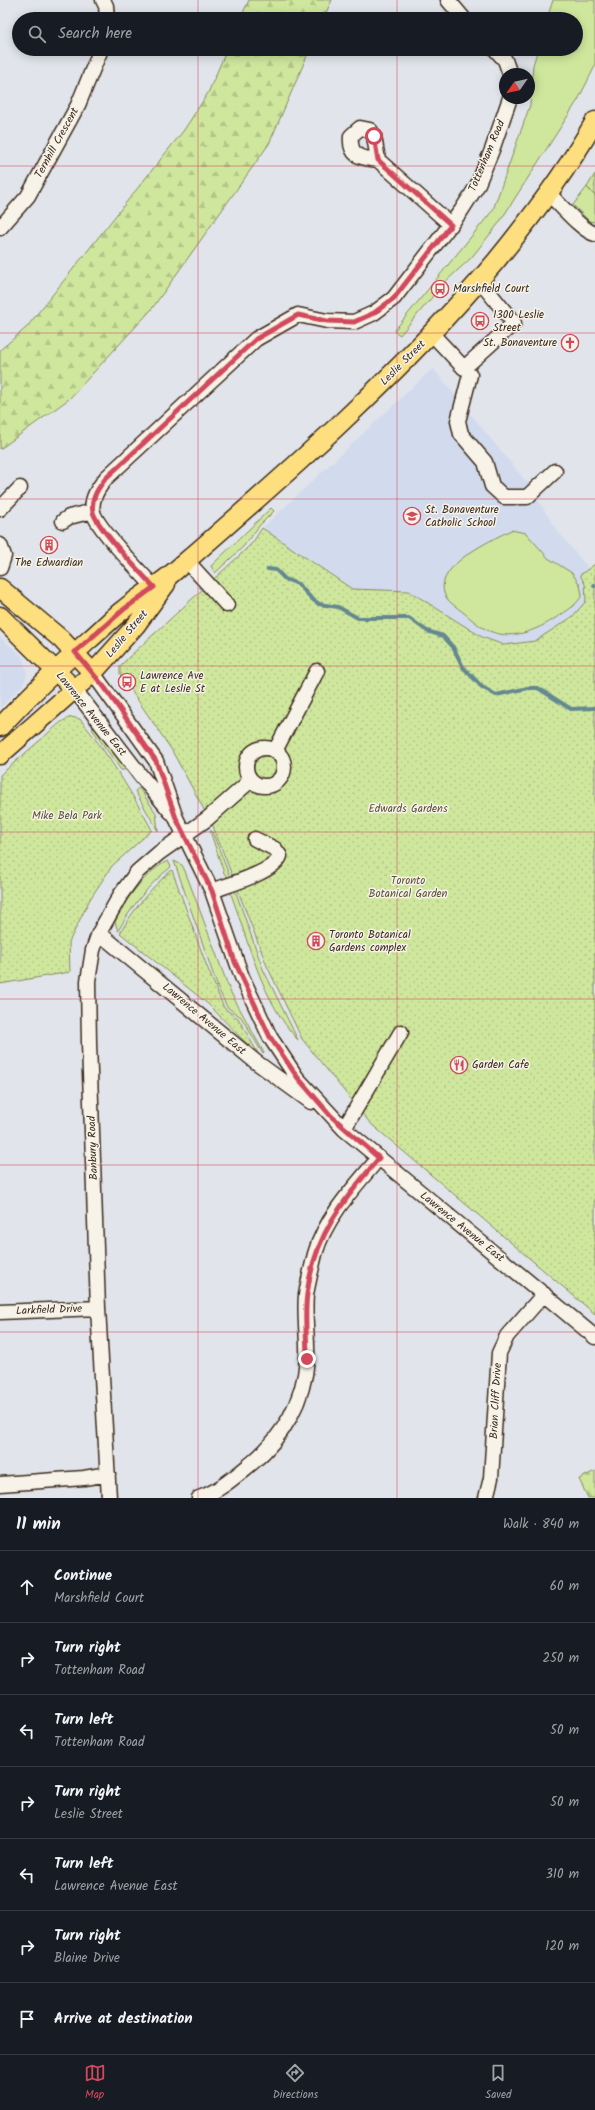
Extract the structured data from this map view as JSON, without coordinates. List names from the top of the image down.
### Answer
{
  "streets": {
    "main road": ["Leslie Street", "Lawrence Avenue East"],
    "street": [
      "Ternhill Crescent",
      "Tottenham Road",
      "Banbury Road",
      "Larkfield Drive",
      "Brian Cliff Drive"
    ]
  },
  "crossings": [
    ["Leslie Street", "Lawrence Avenue East"],
    ["Lawrence Avenue East", "Banbury Road"],
    ["Lawrence Avenue East", "Brian Cliff Drive"],
    ["Banbury Road", "Larkfield Drive"]
  ],
  "parks": ["Edwards Gardens", "Mike Bela Park", "Toronto Botanical Garden"],
  "places": {
    "bus stop": ["Marshfield Court", "1300 Leslie Street", "Lawrence Ave E at Leslie St"],
    "church": ["St. Bonaventure"],
    "school or university": ["St. Bonaventure Catholic School"],
    "building": ["The Edwardian", "Toronto Botanical Gardens complex"],
    "restaurant": ["Garden Cafe"]
  },
  "north": "bottom left",
  "page": {
    "search": "Search here",
    "heading": ["11 min", "Walk · 840 m"],
    "list": [
      ["Continue", "Marshfield Court", "60 m"],
      ["Turn right", "Tottenham Road", "250 m"],
      ["Turn left", "Tottenham Road", "50 m"],
      ["Turn right", "Leslie Street", "50 m"],
      ["Turn left", "Lawrence Avenue East", "310 m"],
      ["Turn right", "Blaine Drive", "120 m"],
      "Arrive at destination"
    ],
    "nav": ["Map", "Directions", "Saved"]
  }
}
